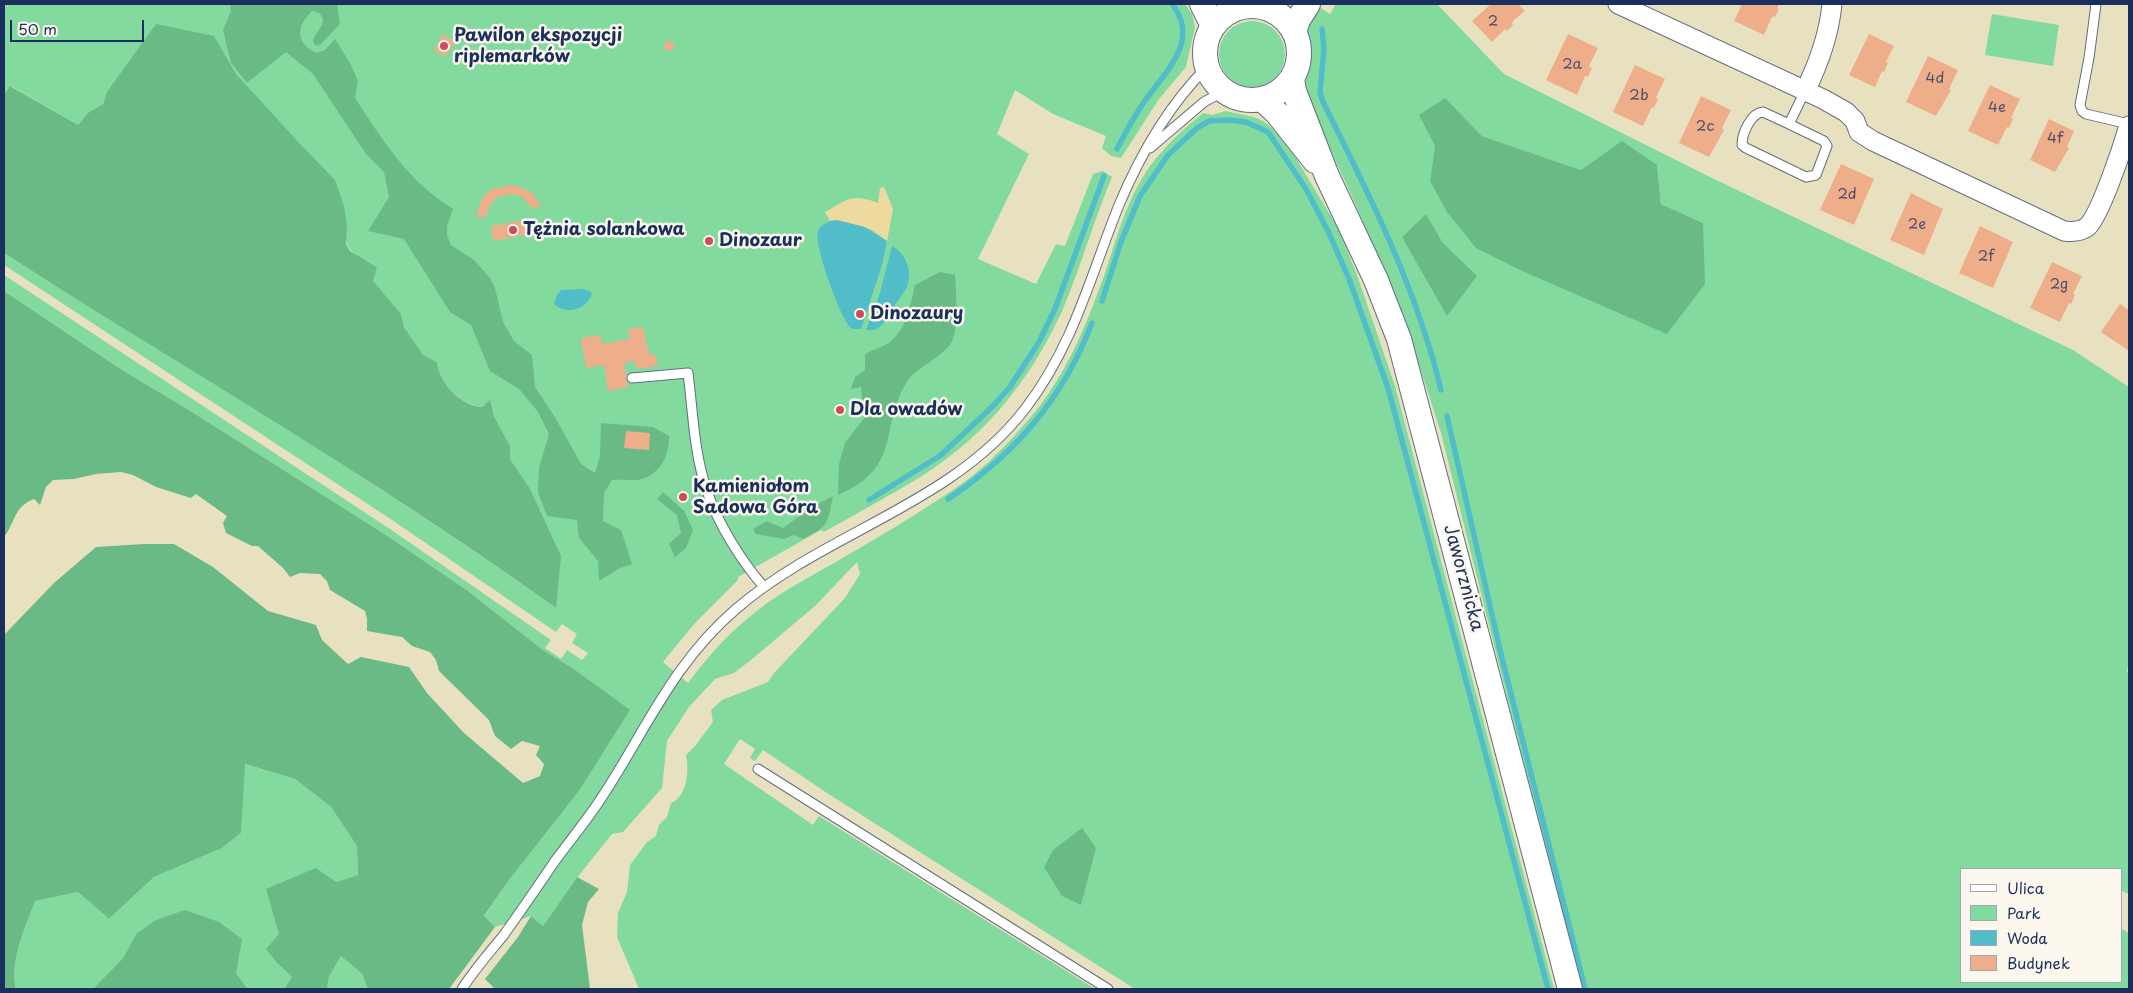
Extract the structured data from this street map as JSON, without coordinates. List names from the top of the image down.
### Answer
{
  "streets": {
    "street": ["Jaworznicka"]
  },
  "places": [
    "Pawilon ekspozycji riplemarków",
    "Tężnia solankowa",
    "Dinozaur",
    "Dinozaury",
    "Dla owadów",
    "Kamieniołom Sadowa Góra"
  ],
  "house_numbers": [
    "2",
    "2a",
    "4d",
    "2b",
    "4e",
    "2c",
    "4f",
    "2d",
    "2e",
    "2f",
    "2g"
  ],
  "legend": [
    "Ulica",
    "Park",
    "Woda",
    "Budynek"
  ],
  "scale_bar": "50 m"
}
